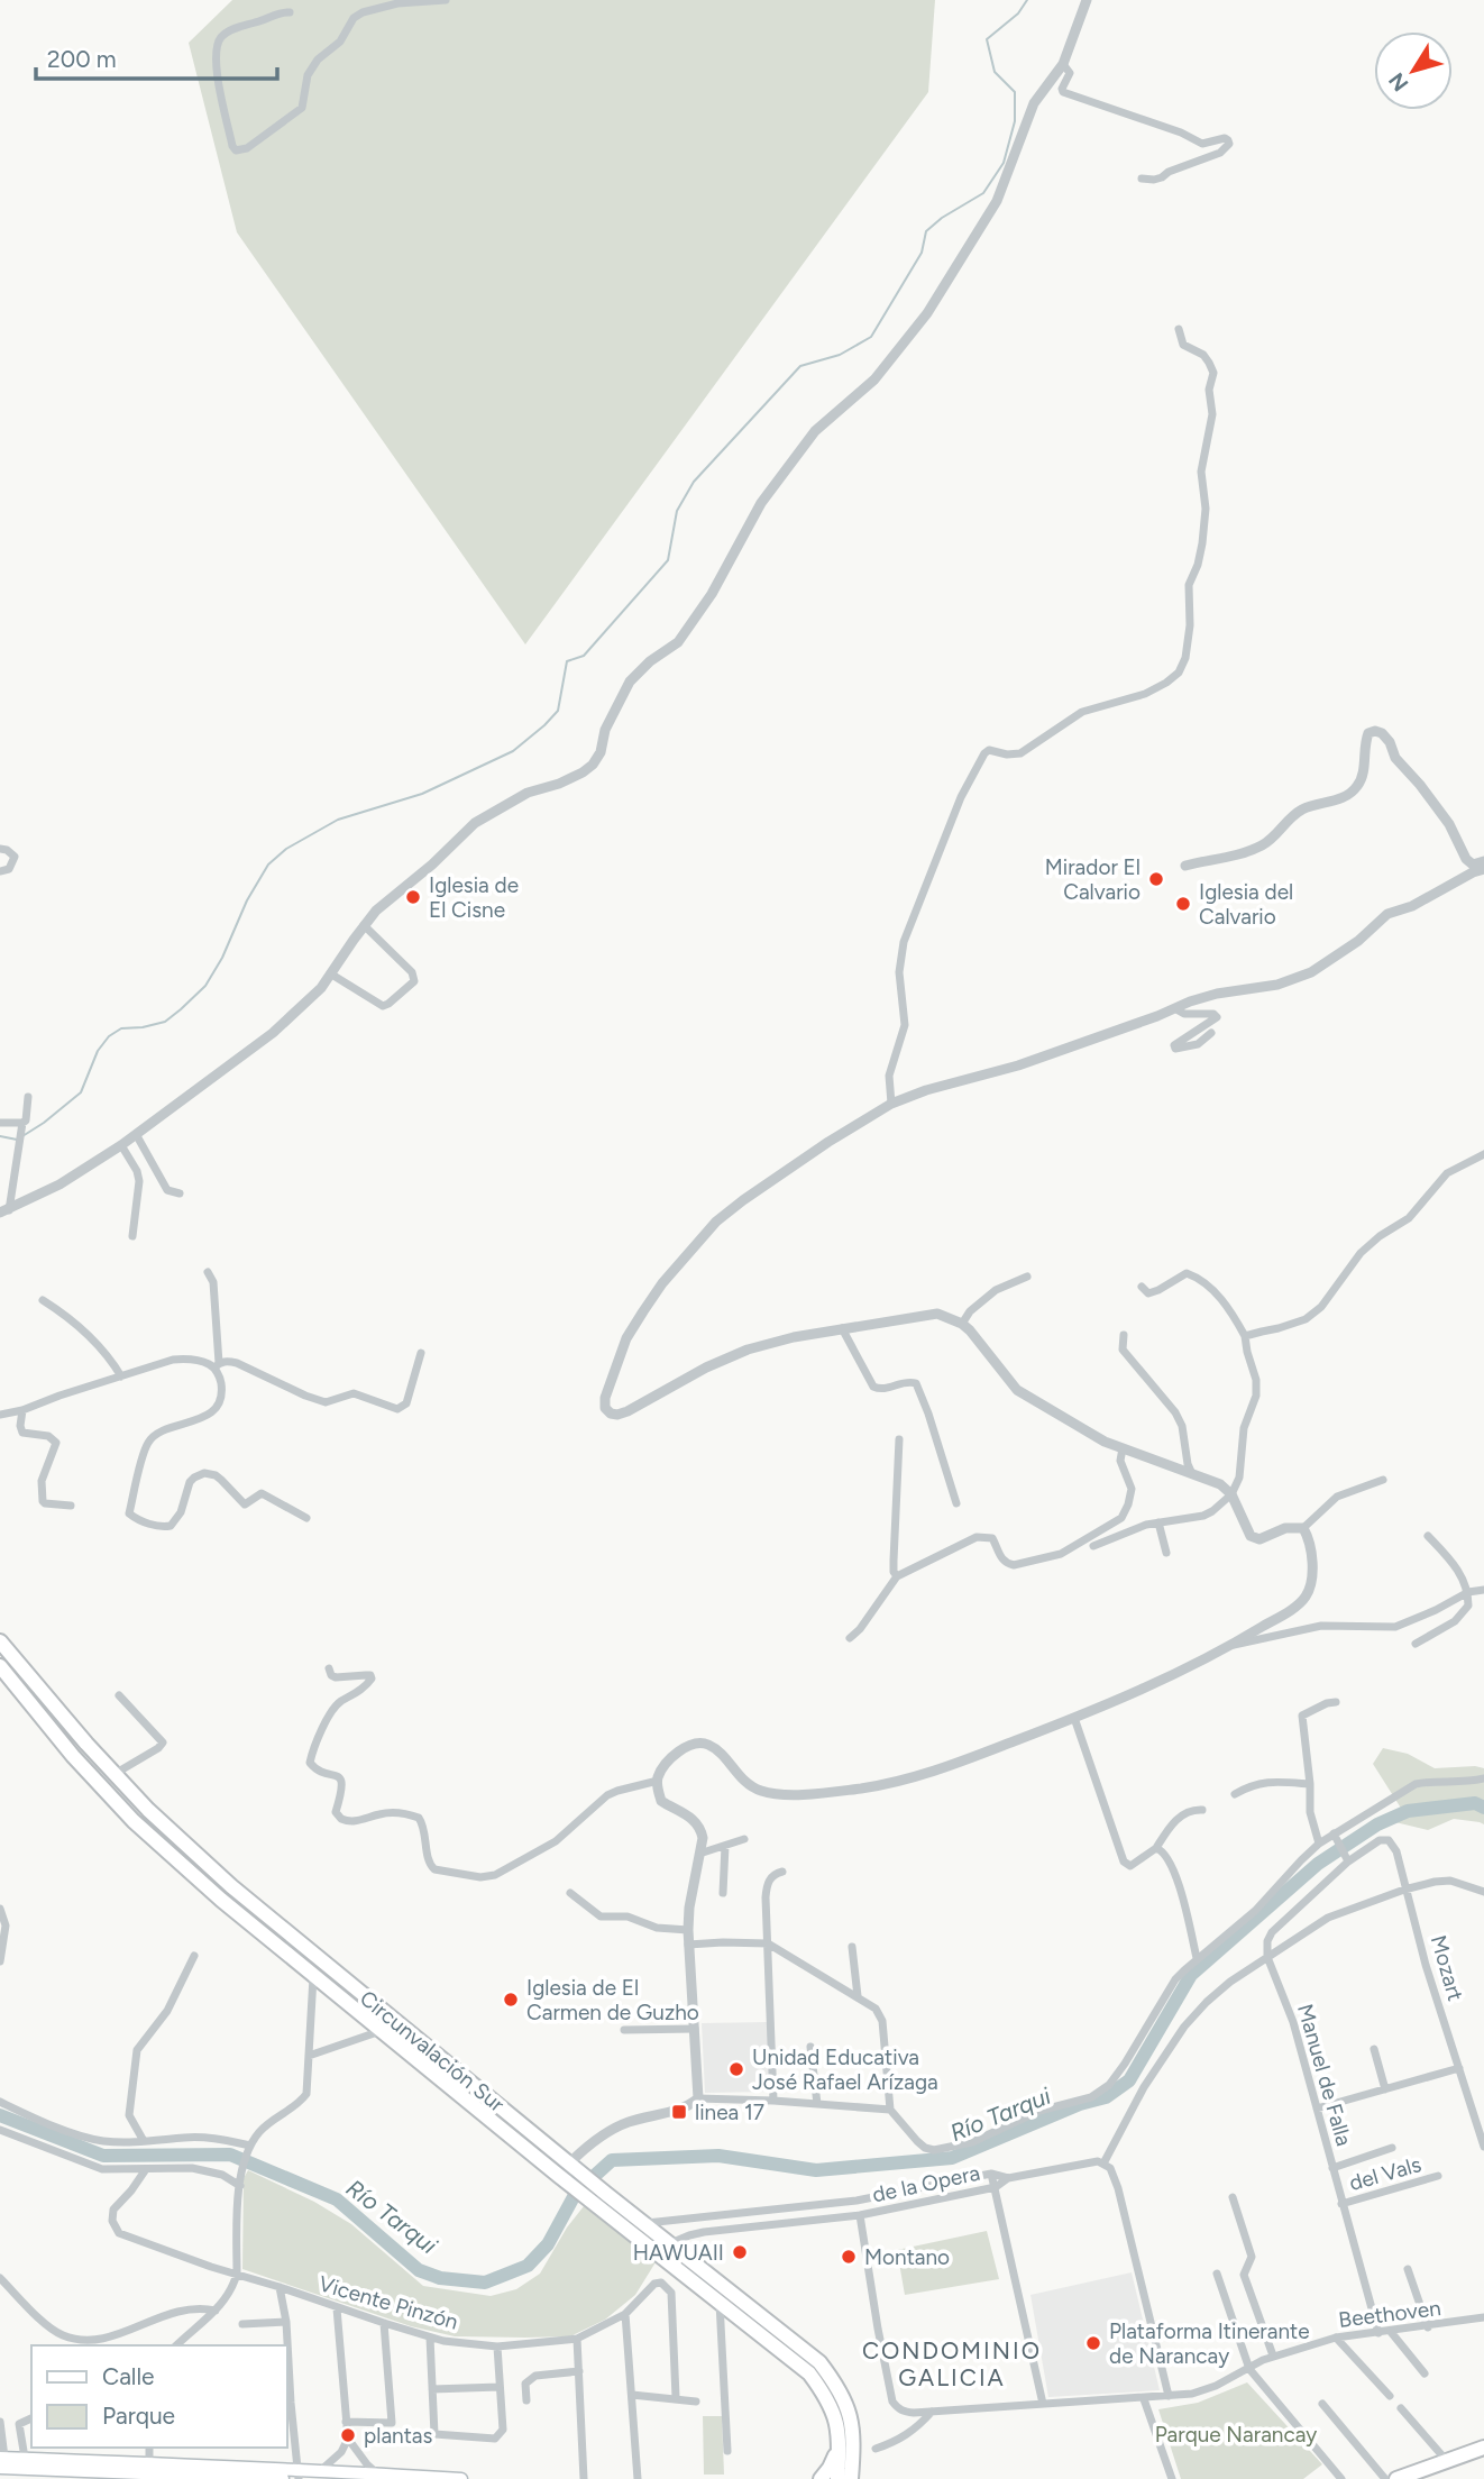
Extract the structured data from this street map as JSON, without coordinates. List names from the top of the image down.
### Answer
{
  "streets": {
    "highway": ["Circunvalación Sur"],
    "street": [
      "Mozart",
      "Manuel de Falla",
      "del Vals",
      "de la Opera",
      "Vicente Pinzón",
      "Beethoven"
    ]
  },
  "crossings": [
    ["Circunvalación Sur", "de la Opera"],
    ["Manuel de Falla", "del Vals"],
    ["Manuel de Falla", "Beethoven"],
    ["de la Opera", "Beethoven"]
  ],
  "districts": ["CONDOMINIO GALICIA"],
  "water": ["Río Tarqui"],
  "parks": ["Parque Narancay"],
  "places": {
    "other": [
      "Mirador El Calvario",
      "Iglesia de El Cisne",
      "Iglesia del Calvario",
      "Iglesia de El Carmen de Guzho",
      "Unidad Educativa José Rafael Arízaga",
      "HAWUAII",
      "Montano",
      "Plataforma Itinerante de Narancay",
      "plantas"
    ],
    "transit": ["linea 17"]
  },
  "legend": ["Calle", "Parque"],
  "scale_bar": "200 m",
  "north": "bottom left"
}
